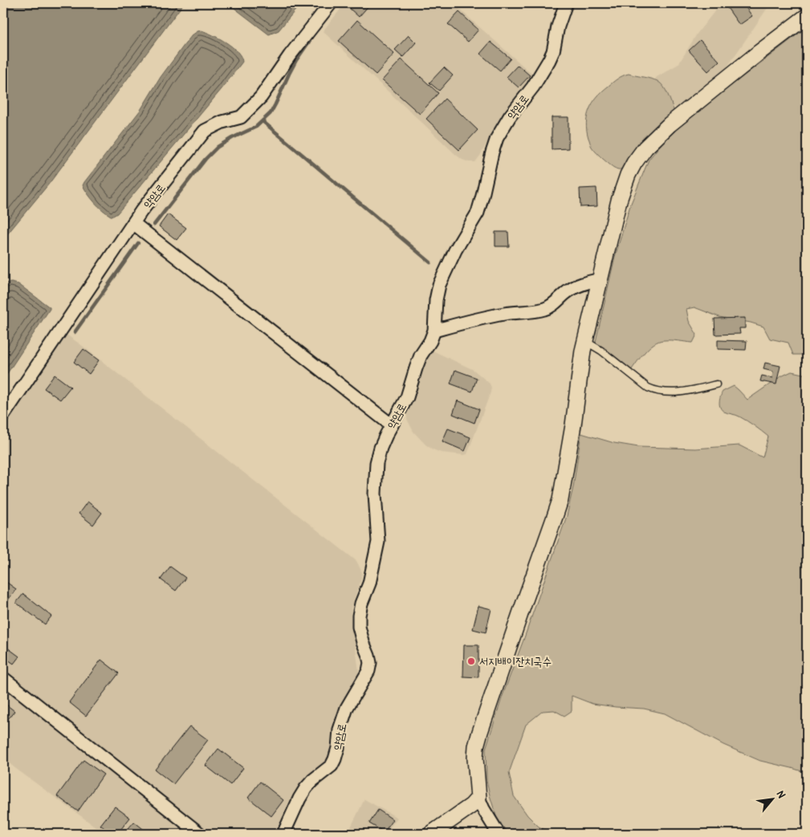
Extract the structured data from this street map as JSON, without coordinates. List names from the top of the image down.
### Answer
{
  "streets": {
    "street": ["약암로"]
  },
  "places": ["서지배이잔치국수"],
  "north": "top right"
}
